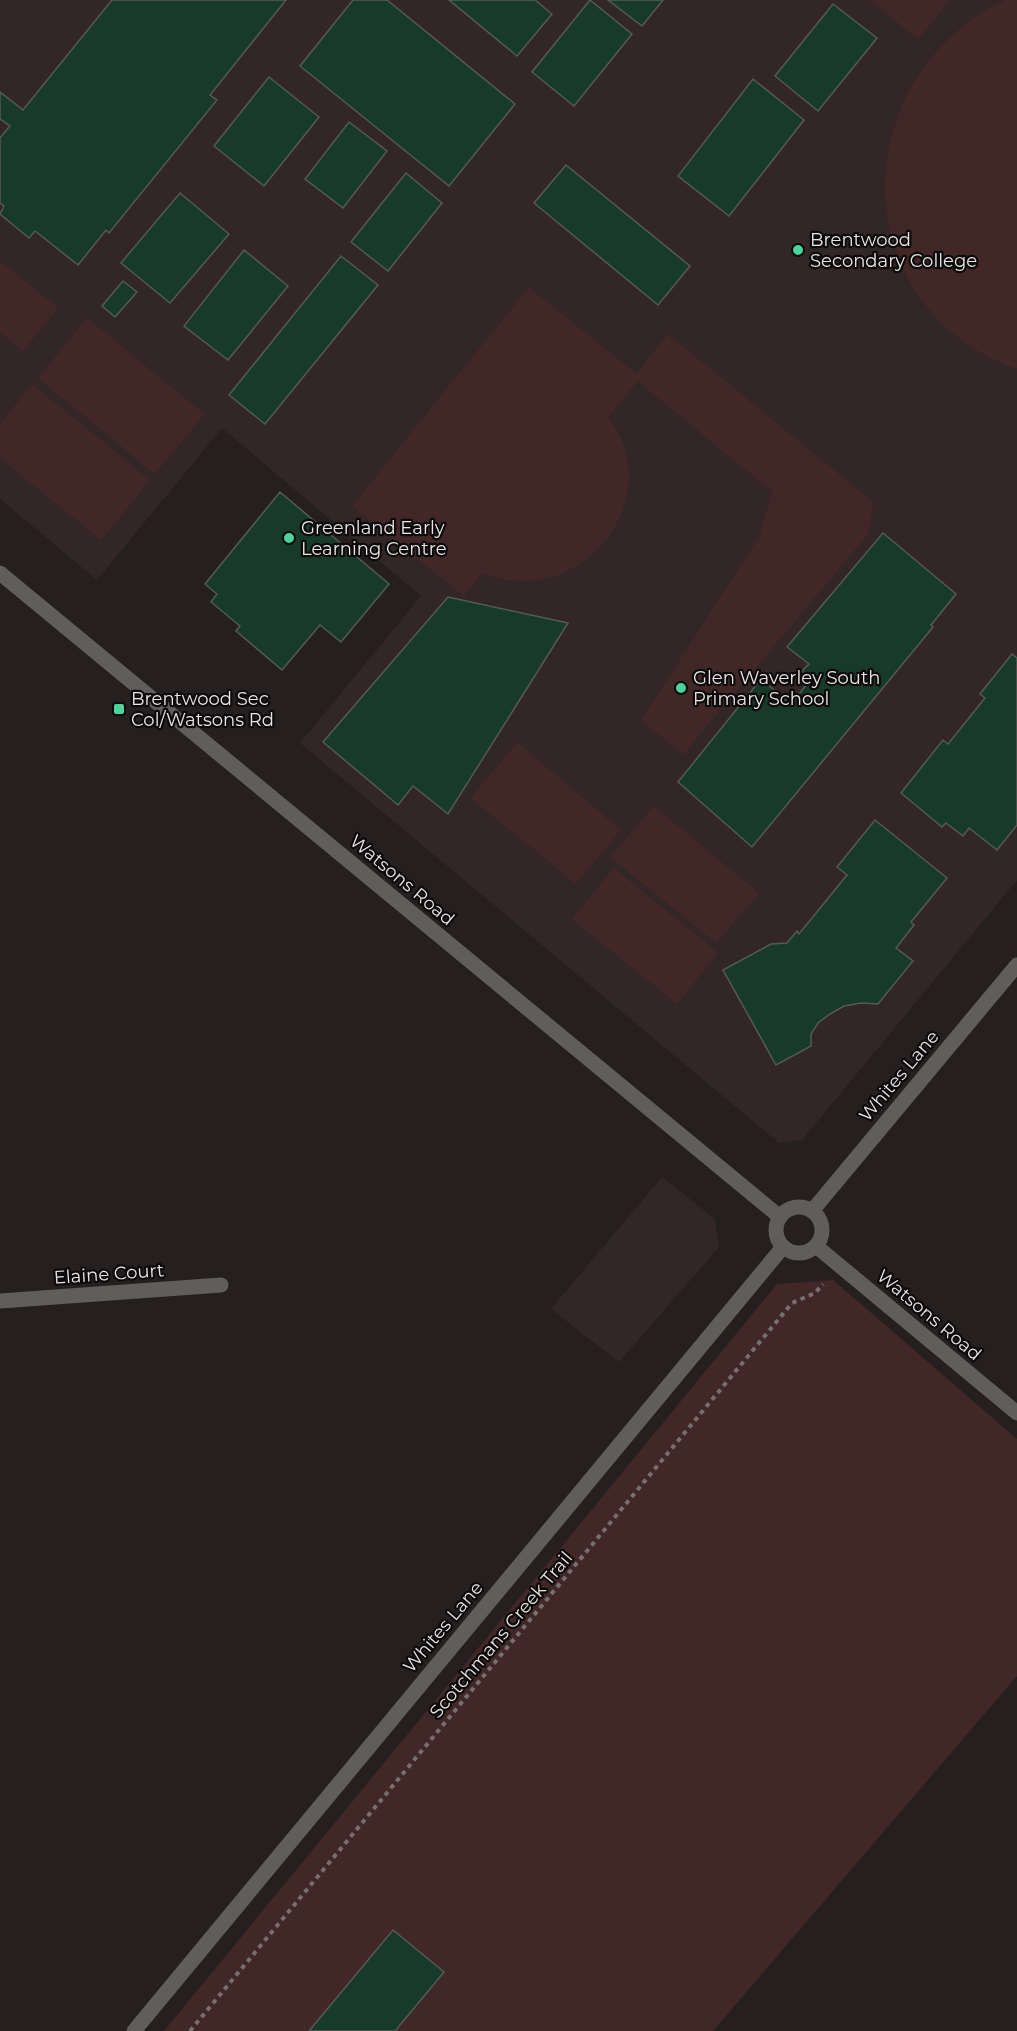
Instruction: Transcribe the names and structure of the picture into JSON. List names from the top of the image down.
{
  "streets": {
    "street": ["Watsons Road", "Whites Lane", "Elaine Court"],
    "path": ["Scotchmans Creek Trail"]
  },
  "crossings": [
    ["Watsons Road", "Whites Lane"],
    ["Watsons Road", "Scotchmans Creek Trail"]
  ],
  "places": {
    "other": ["Brentwood Secondary College", "Greenland Early Learning Centre", "Glen Waverley South Primary School"],
    "transit": ["Brentwood Sec Col/Watsons Rd"]
  }
}
